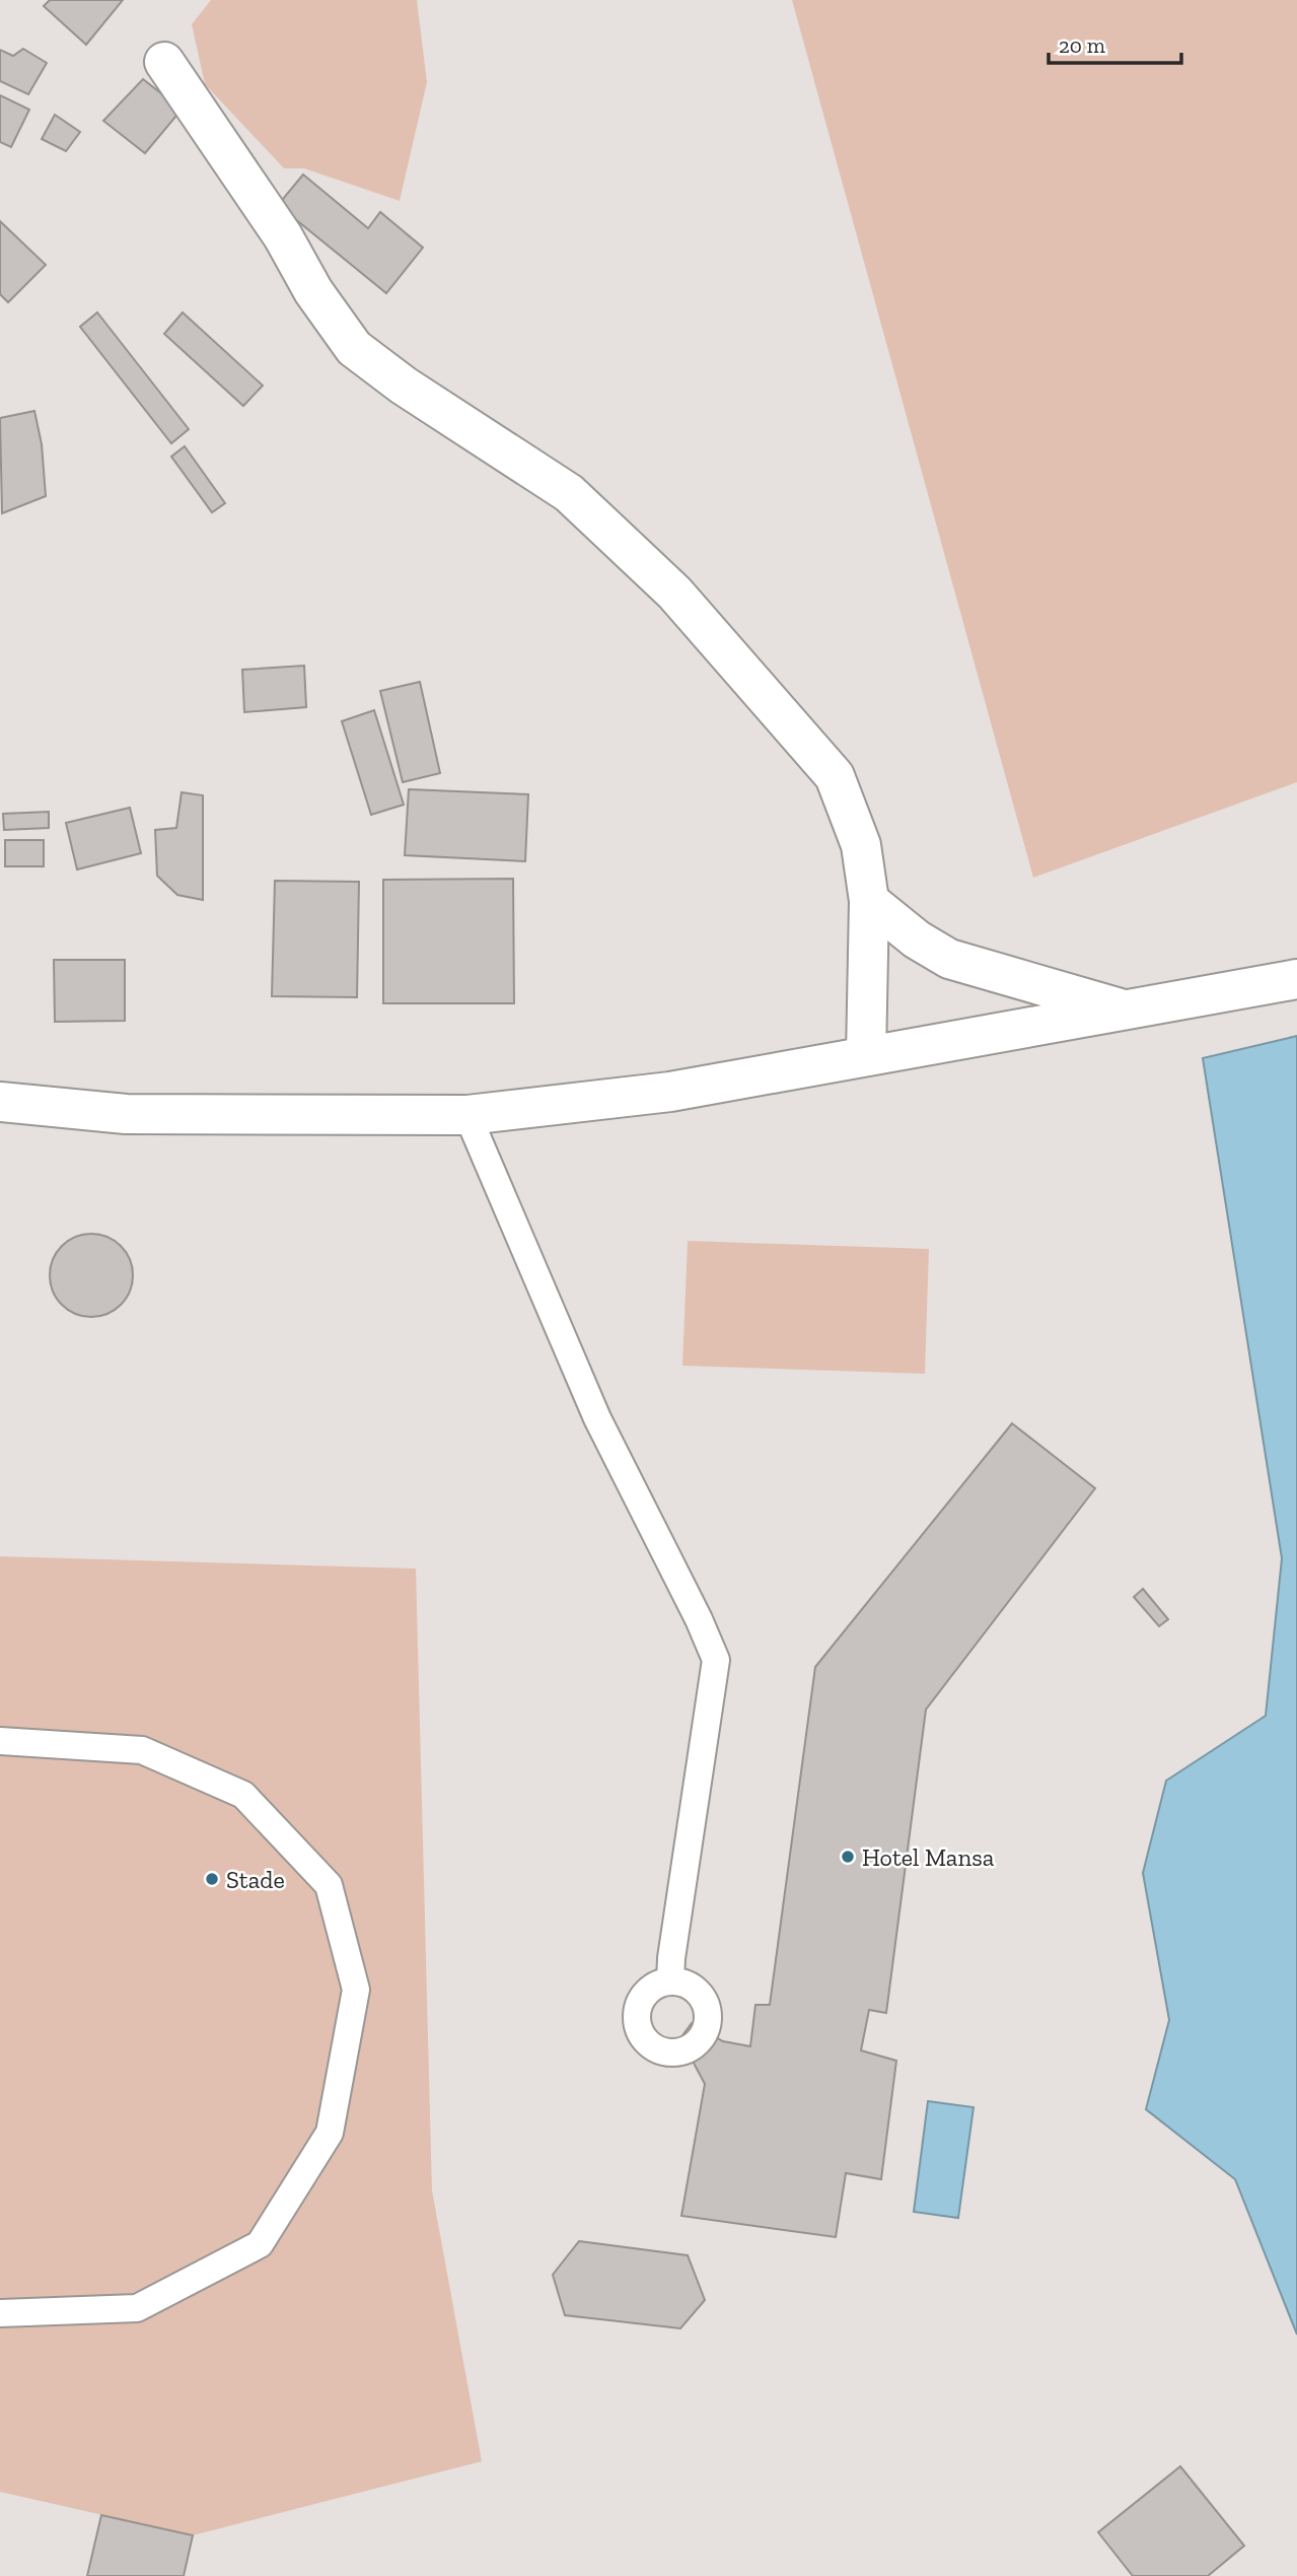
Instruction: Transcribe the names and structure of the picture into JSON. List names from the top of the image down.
{
  "places": ["Hotel Mansa", "Stade"],
  "scale_bar": "20 m"
}
